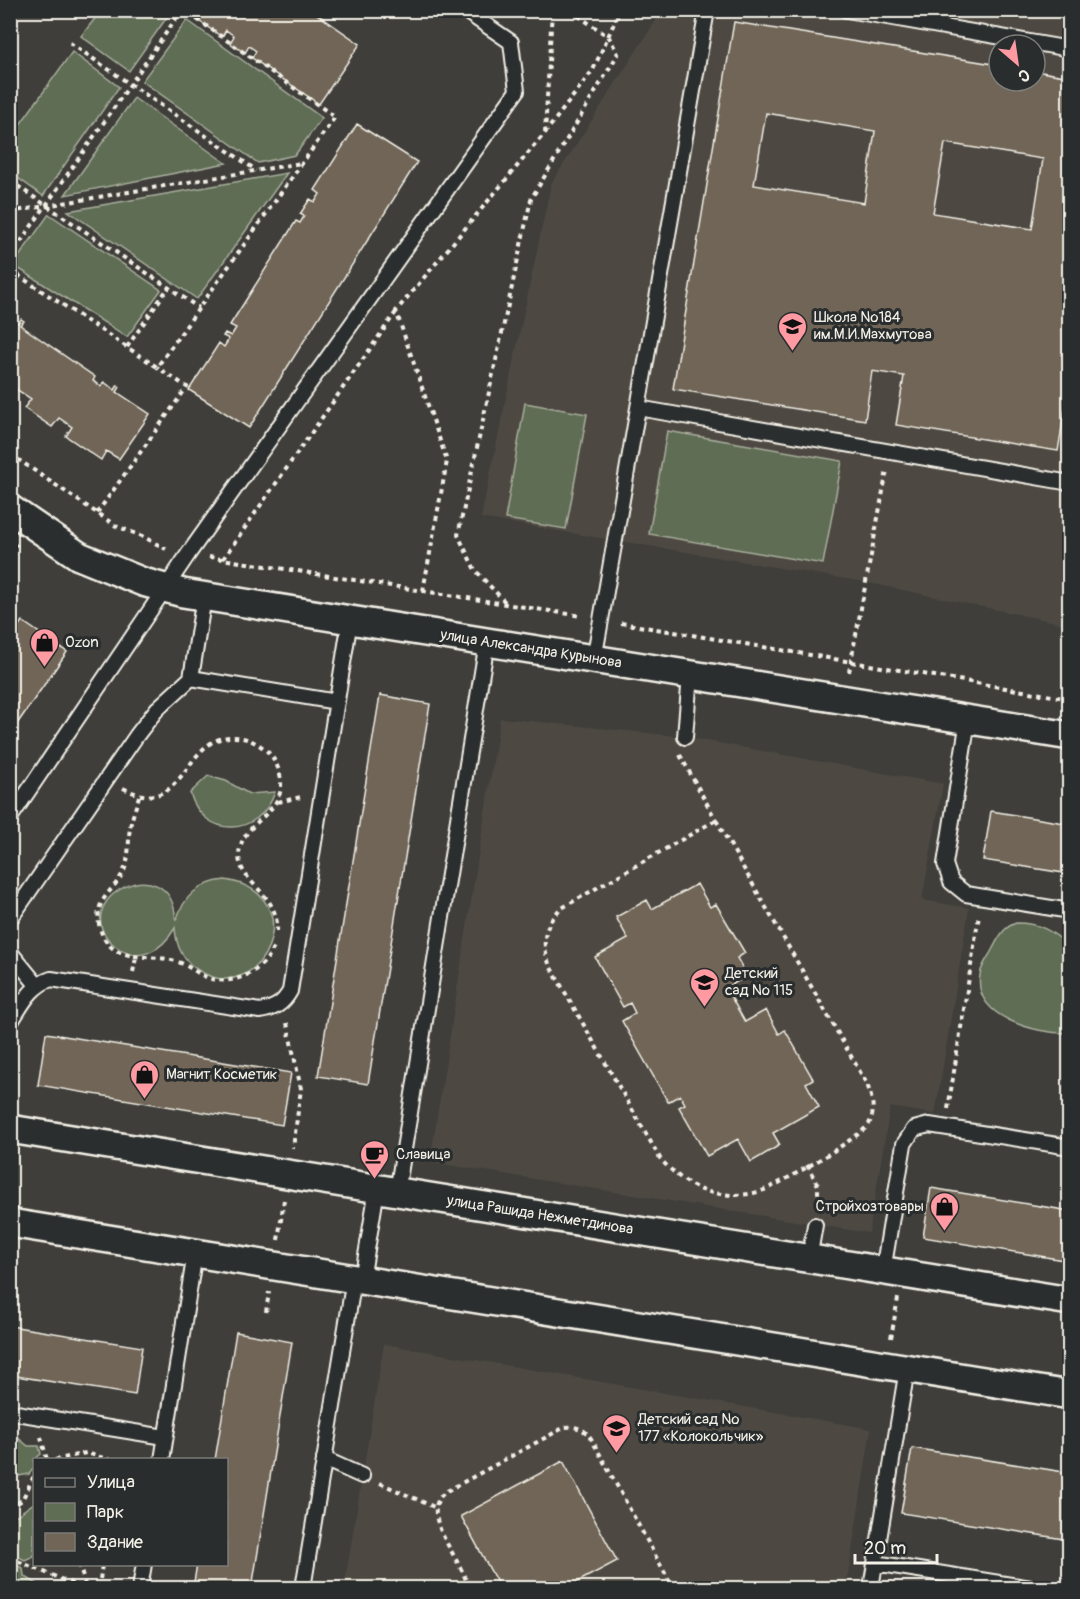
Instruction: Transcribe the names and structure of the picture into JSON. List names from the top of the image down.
{
  "streets": {
    "street": ["улица Александра Курынова", "улица Рашида Нежметдинова"]
  },
  "places": {
    "school or university": ["Школа №184 им.М.И.Махмутова", "Детский сад № 115", "Детский сад № 177 «Колокольчик»"],
    "shop": ["Ozon", "Магнит Косметик", "Стройхозтовары"],
    "cafe": ["Славица"]
  },
  "legend": ["Улица", "Парк", "Здание"],
  "scale_bar": "20 m",
  "north": "bottom right"
}
